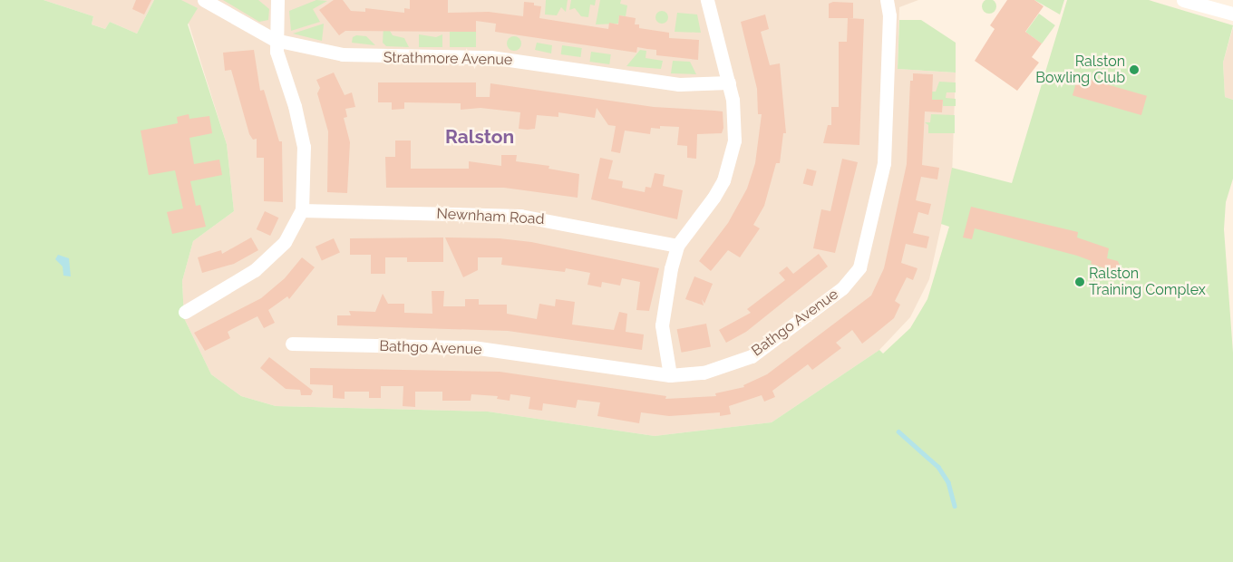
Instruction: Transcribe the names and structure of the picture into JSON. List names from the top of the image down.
{
  "streets": {
    "street": ["Strathmore Avenue", "Newnham Road", "Bathgo Avenue"]
  },
  "districts": ["Ralston"],
  "places": ["Ralston Bowling Club", "Ralston Training Complex"]
}
